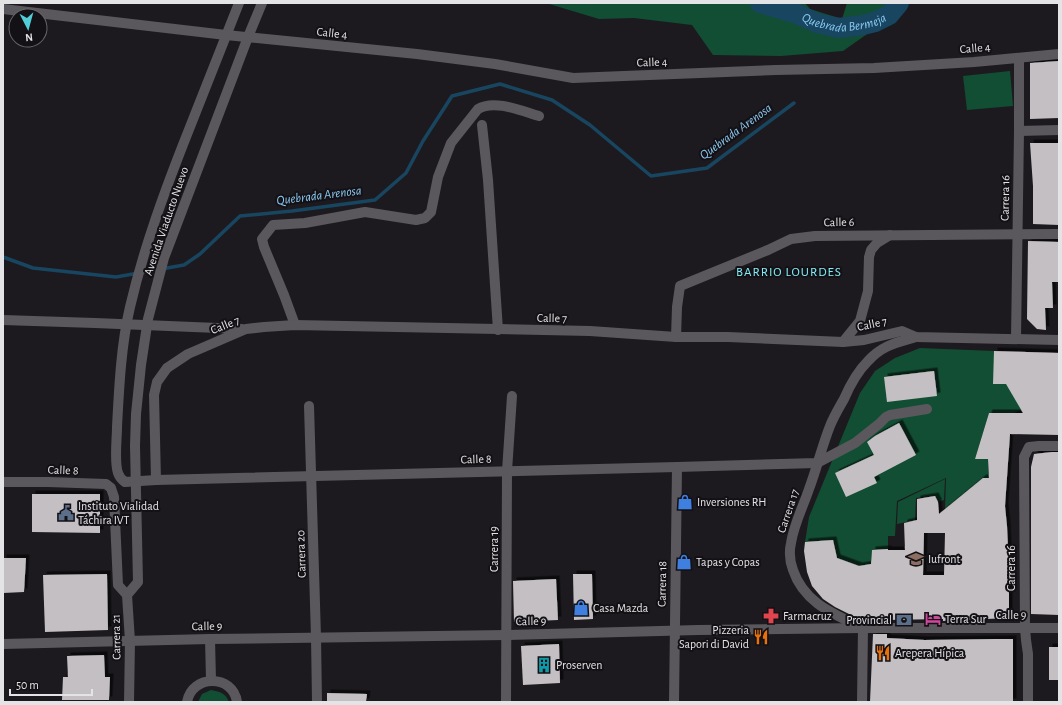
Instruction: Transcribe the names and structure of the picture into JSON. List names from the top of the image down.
{
  "streets": {
    "street": [
      "Calle 4",
      "Carrera 16",
      "Avenida Viaducto Nuevo",
      "Calle 6",
      "Calle 7",
      "Calle 8",
      "Carrera 17",
      "Carrera 19",
      "Carrera 20",
      "Carrera 18",
      "Calle 9",
      "Carrera 21"
    ]
  },
  "crossings": [
    ["Calle 4", "Carrera 16"],
    ["Calle 4", "Avenida Viaducto Nuevo"],
    ["Carrera 16", "Calle 6"],
    ["Carrera 16", "Calle 7"],
    ["Carrera 16", "Calle 9"],
    ["Avenida Viaducto Nuevo", "Calle 8"],
    ["Calle 6", "Calle 7"],
    ["Calle 7", "Calle 8"],
    ["Calle 7", "Carrera 17"],
    ["Calle 8", "Carrera 17"],
    ["Calle 8", "Carrera 19"],
    ["Calle 8", "Carrera 20"],
    ["Calle 8", "Carrera 18"],
    ["Calle 8", "Carrera 21"],
    ["Carrera 17", "Calle 9"],
    ["Carrera 19", "Calle 9"],
    ["Carrera 20", "Calle 9"],
    ["Carrera 18", "Calle 9"],
    ["Calle 9", "Carrera 21"]
  ],
  "districts": ["BARRIO LOURDES"],
  "water": ["Quebrada Bermeja", "Quebrada Arenosa"],
  "places": {
    "shop": ["Inversiones RH", "Tapas y Copas", "Casa Mazda"],
    "public building": ["Instituto Vialidad Táchira IVT"],
    "school or university": ["Iufront"],
    "pharmacy": ["Farmacruz"],
    "hotel": ["Terra Sur"],
    "bank": ["Provincial"],
    "restaurant": ["Pizzeria Sapori di David", "Arepera Hípica"],
    "building": ["Proserven"]
  },
  "scale_bar": "50 m",
  "north": "bottom"
}
